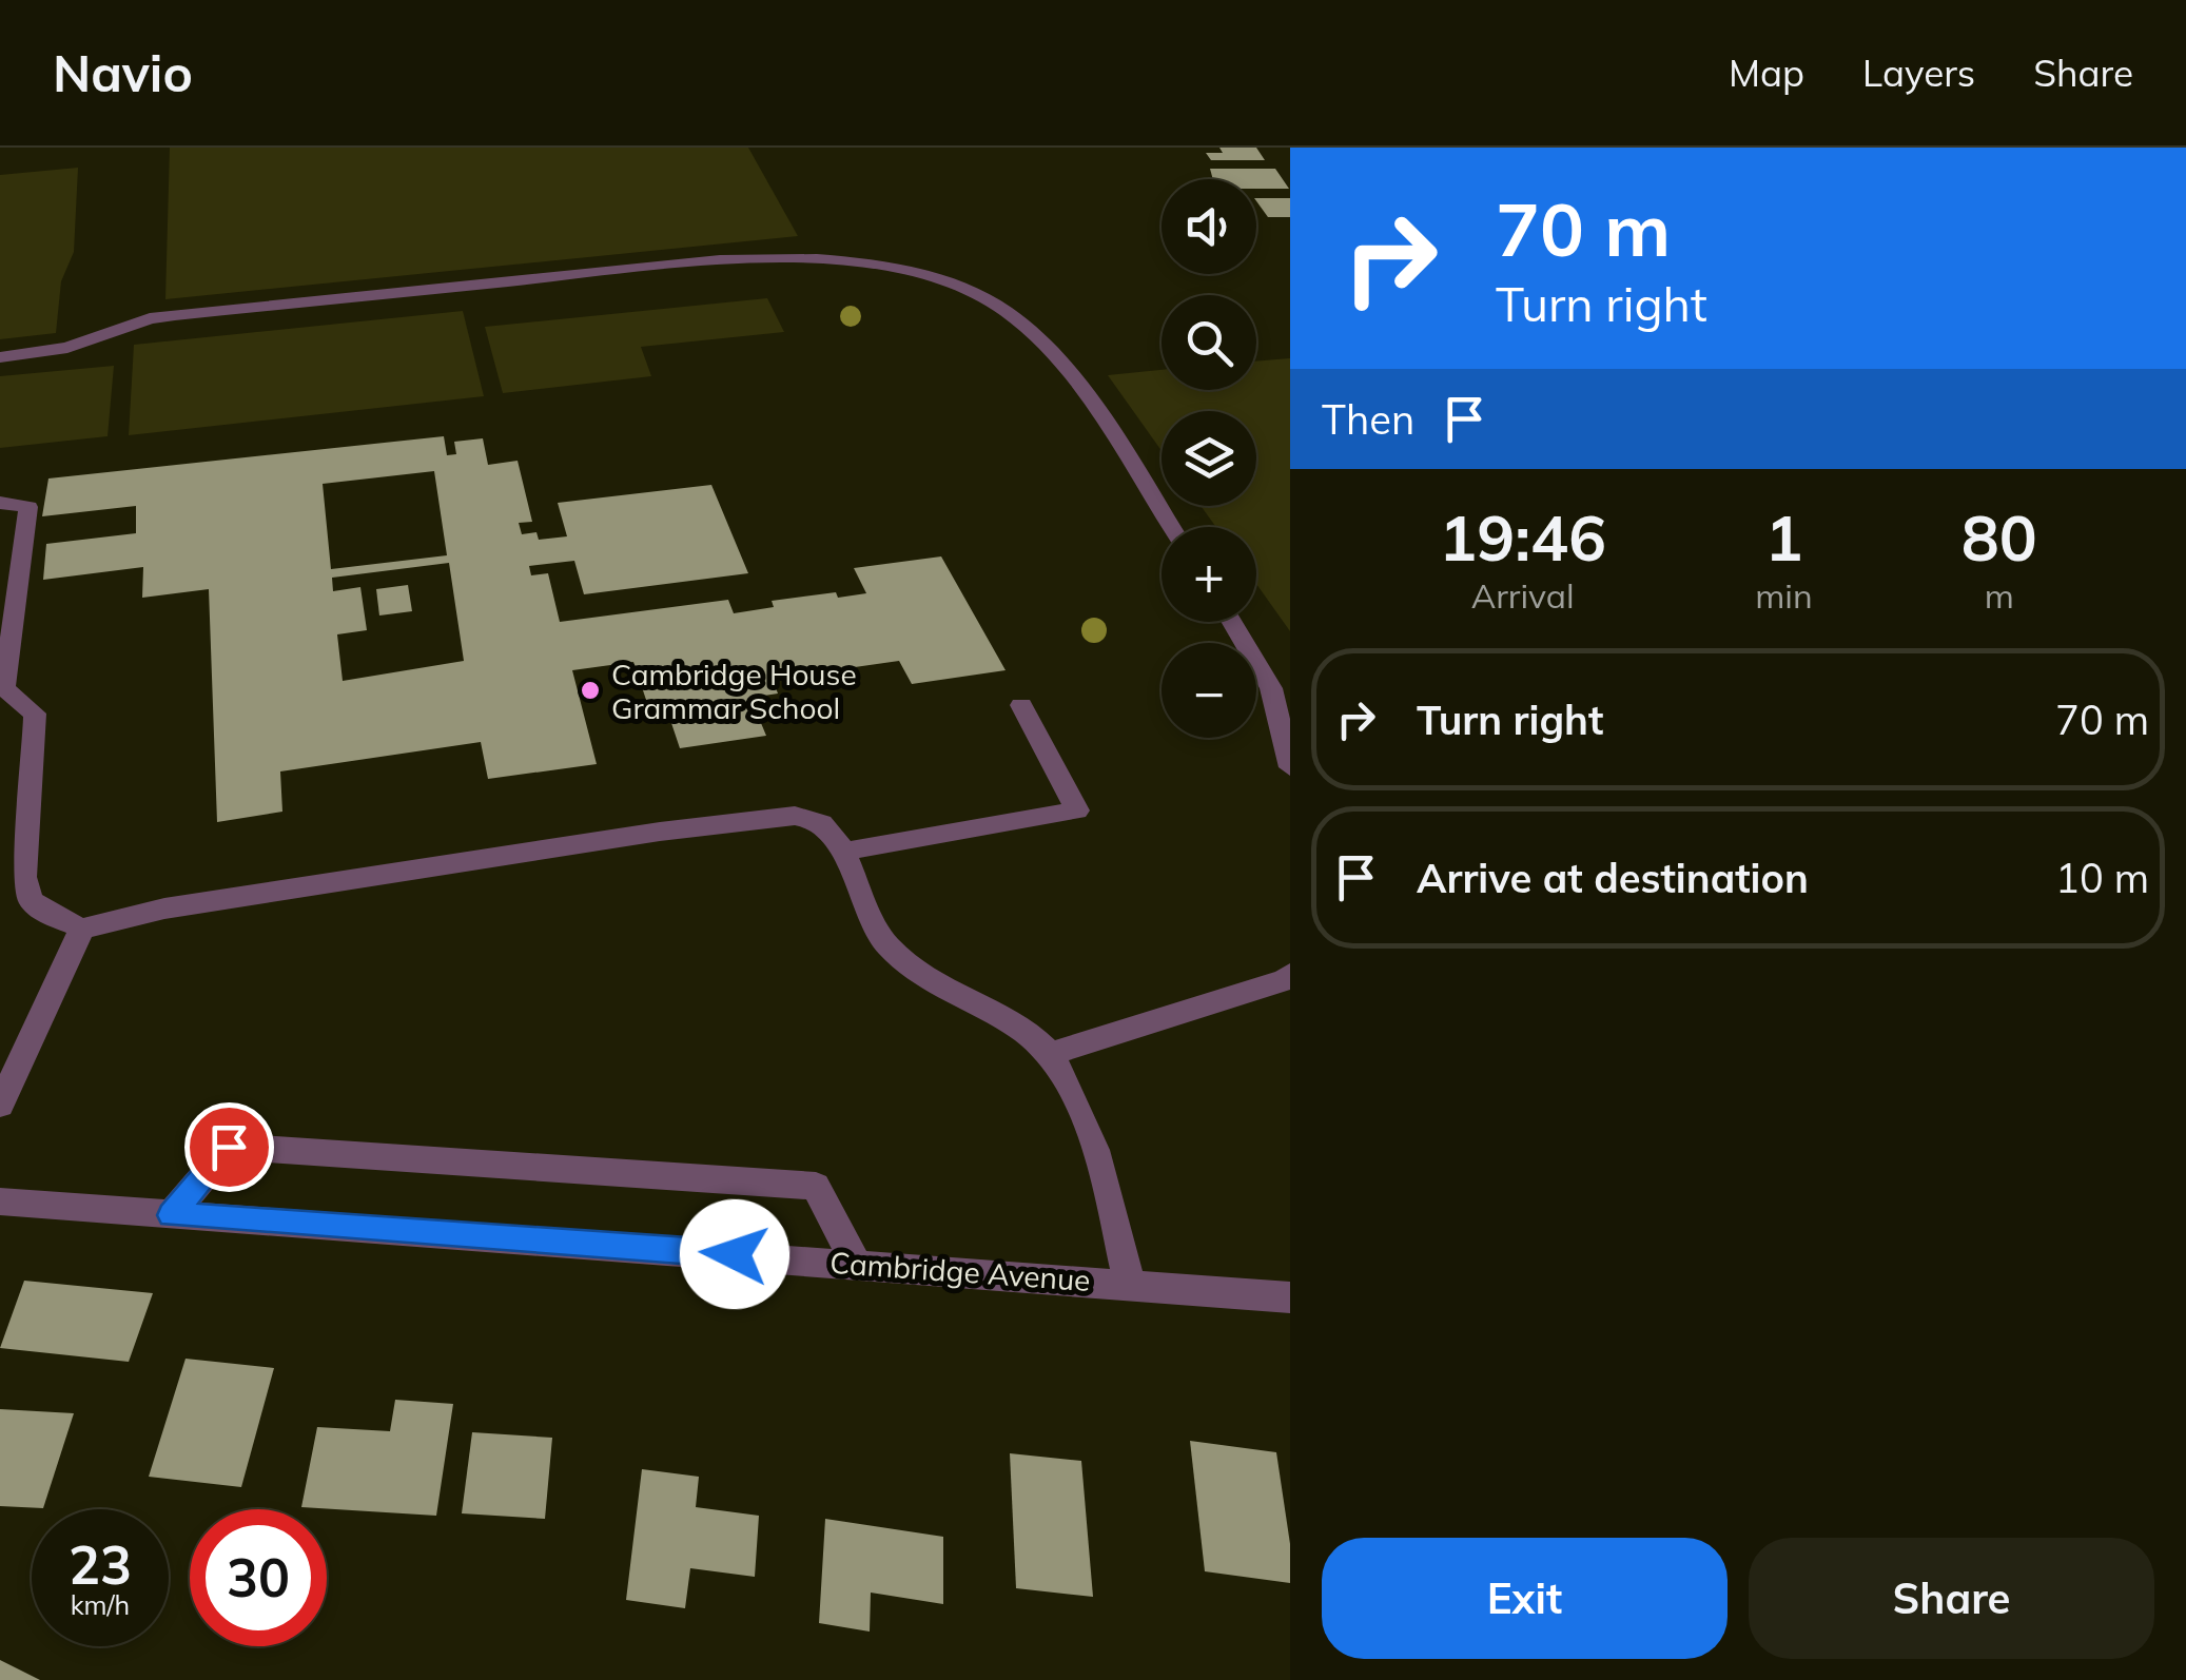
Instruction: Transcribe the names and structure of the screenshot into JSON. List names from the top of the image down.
{
  "streets": {
    "street": ["Cambridge Avenue"]
  },
  "places": ["Cambridge House Grammar School"],
  "page": {
    "header": "Navio",
    "nav": ["Map", "Layers", "Share"],
    "turn": ["70 m", "Turn right"],
    "map_buttons": ["+", "−"],
    "then": "Then",
    "eta": [
      "19:46",
      "Arrival",
      "1",
      "min",
      "80",
      "m"
    ],
    "list": [
      {
        "name": "Turn right",
        "value": "70 m"
      },
      {
        "name": "Arrive at destination",
        "value": "10 m"
      }
    ],
    "speed": "23 km/h",
    "limit": "30",
    "buttons": ["Exit", "Share"]
  }
}
